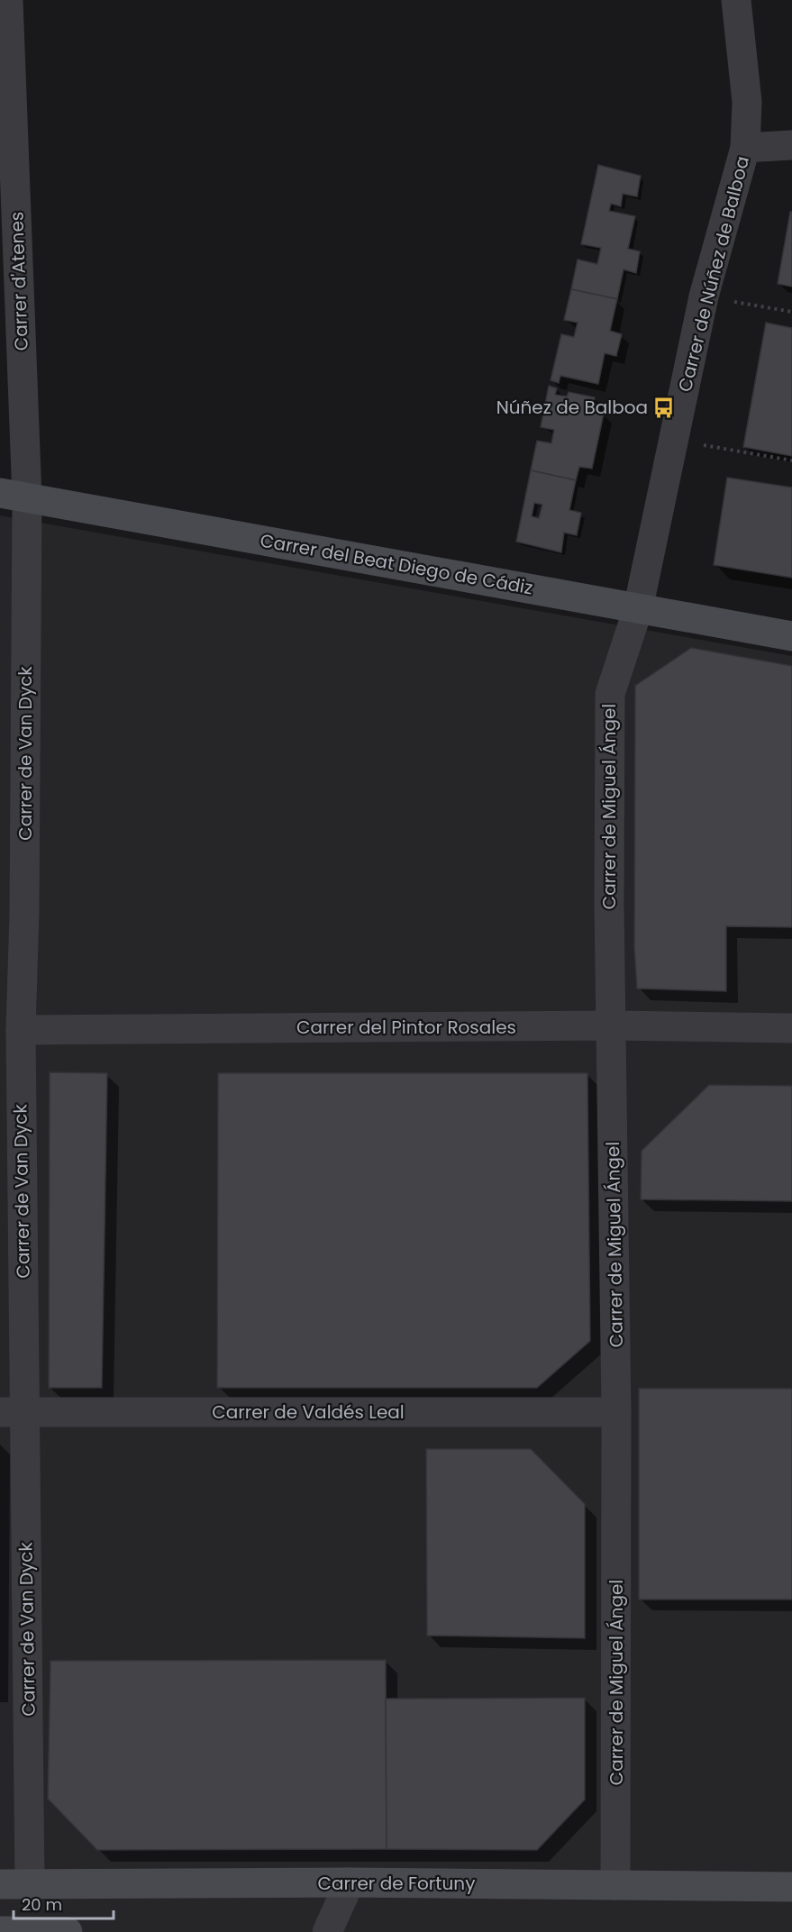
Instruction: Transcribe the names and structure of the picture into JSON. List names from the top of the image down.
{
  "streets": {
    "street": [
      "Carrer de Núñez de Balboa",
      "Carrer d'Atenes",
      "Carrer del Beat Diego de Cádiz",
      "Carrer de Van Dyck",
      "Carrer de Miguel Ángel",
      "Carrer del Pintor Rosales",
      "Carrer de Valdés Leal",
      "Carrer de Fortuny"
    ]
  },
  "crossings": [
    ["Carrer de Núñez de Balboa", "Carrer del Beat Diego de Cádiz"],
    ["Carrer de Núñez de Balboa", "Carrer de Miguel Ángel"],
    ["Carrer d'Atenes", "Carrer del Beat Diego de Cádiz"],
    ["Carrer d'Atenes", "Carrer de Van Dyck"],
    ["Carrer del Beat Diego de Cádiz", "Carrer de Van Dyck"],
    ["Carrer del Beat Diego de Cádiz", "Carrer de Miguel Ángel"],
    ["Carrer de Van Dyck", "Carrer del Pintor Rosales"],
    ["Carrer de Van Dyck", "Carrer de Valdés Leal"],
    ["Carrer de Van Dyck", "Carrer de Fortuny"],
    ["Carrer de Miguel Ángel", "Carrer del Pintor Rosales"],
    ["Carrer de Miguel Ángel", "Carrer de Valdés Leal"],
    ["Carrer de Miguel Ángel", "Carrer de Fortuny"]
  ],
  "places": {
    "bus stop": ["Núñez de Balboa"]
  },
  "scale_bar": "20 m"
}
